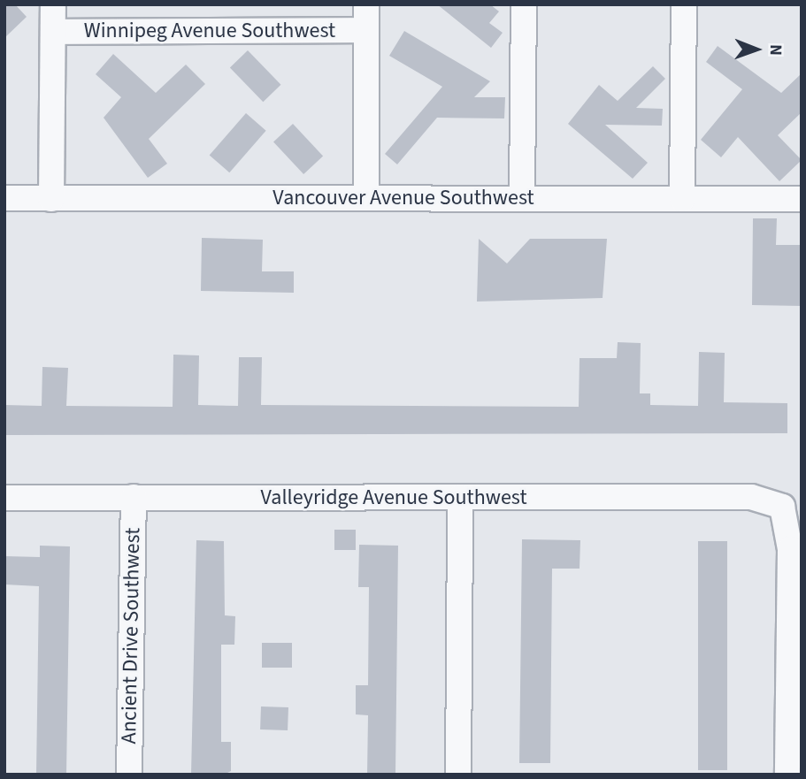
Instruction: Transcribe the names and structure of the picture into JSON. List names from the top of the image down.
{
  "streets": {
    "street": [
      "Winnipeg Avenue Southwest",
      "Vancouver Avenue Southwest",
      "Valleyridge Avenue Southwest",
      "Ancient Drive Southwest"
    ]
  },
  "crossings": [
    ["Valleyridge Avenue Southwest", "Ancient Drive Southwest"]
  ],
  "north": "right"
}
